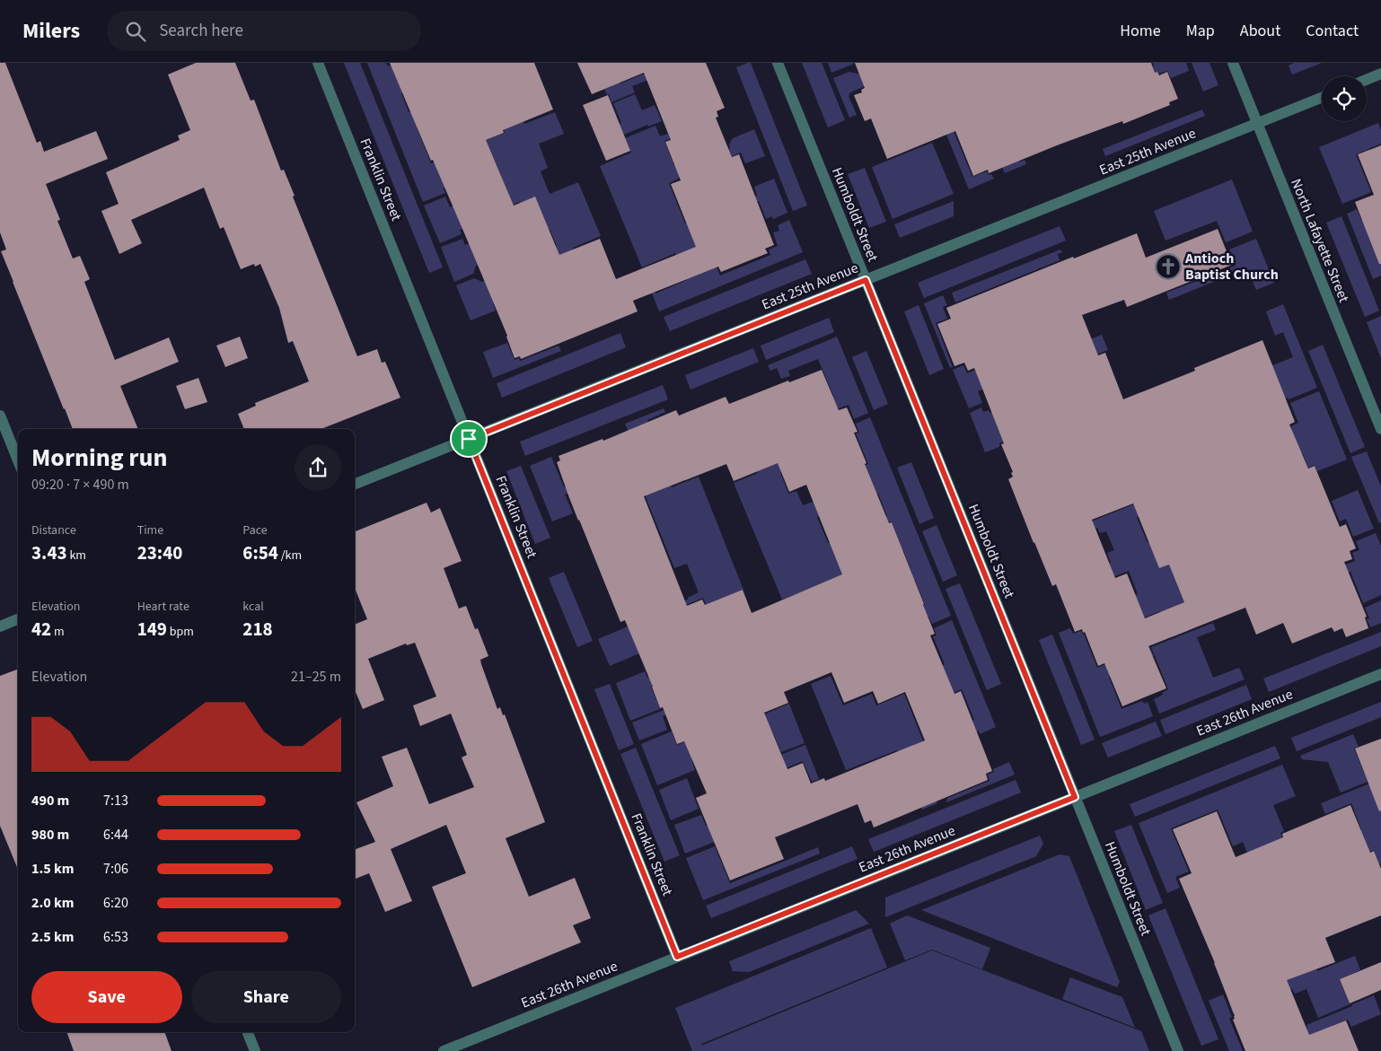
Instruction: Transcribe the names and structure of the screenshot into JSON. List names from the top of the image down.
{
  "streets": {
    "street": [
      "East 25th Avenue",
      "Franklin Street",
      "Humboldt Street",
      "North Lafayette Street",
      "East 26th Avenue"
    ]
  },
  "crossings": [
    ["East 25th Avenue", "Franklin Street"],
    ["East 25th Avenue", "Humboldt Street"],
    ["East 25th Avenue", "North Lafayette Street"],
    ["Franklin Street", "East 26th Avenue"],
    ["Humboldt Street", "East 26th Avenue"]
  ],
  "places": {
    "church": ["Antioch Baptist Church"]
  },
  "page": {
    "header": "Milers",
    "search": "Search here",
    "nav": [
      "Home",
      "Map",
      "About",
      "Contact"
    ],
    "heading": ["Morning run", "09:20 · 7 × 490 m"],
    "stats": [
      ["Distance", "3.43 km"],
      ["Time", "23:40"],
      ["Pace", "6:54 /km"],
      ["Elevation", "42 m"],
      ["Heart rate", "149 bpm"],
      ["kcal", "218"]
    ],
    "chart": ["Elevation", "21–25 m"],
    "list": [
      {
        "name": "490 m",
        "note": "7:13"
      },
      {
        "name": "980 m",
        "note": "6:44"
      },
      {
        "name": "1.5 km",
        "note": "7:06"
      },
      {
        "name": "2.0 km",
        "note": "6:20"
      },
      {
        "name": "2.5 km",
        "note": "6:53"
      }
    ],
    "buttons": ["Save", "Share"]
  }
}
